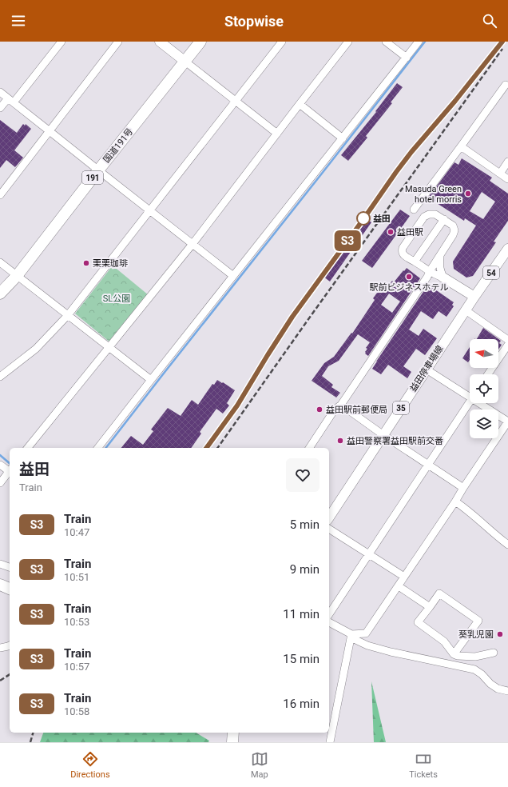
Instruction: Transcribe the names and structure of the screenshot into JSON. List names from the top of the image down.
{
  "streets": {
    "highway": ["国道191号", "191"],
    "main road": ["54", "益田停車場線", "35"]
  },
  "crossings": [
    ["54", "益田停車場線"]
  ],
  "parks": ["SL公園"],
  "places": [
    "Masuda Green hotel morris",
    "益田",
    "益田駅",
    "栗栗珈琲",
    "駅前ビジネスホテル",
    "益田駅前郵便局",
    "益田警察署益田駅前交番",
    "葵乳児園"
  ],
  "north": "left",
  "page": {
    "header": "Stopwise",
    "on_map": "S3",
    "heading": ["益田", "Train"],
    "list": [
      {
        "mark": "S3",
        "name": "Train",
        "note": "10:47",
        "value": "5 min"
      },
      {
        "mark": "S3",
        "name": "Train",
        "note": "10:51",
        "value": "9 min"
      },
      {
        "mark": "S3",
        "name": "Train",
        "note": "10:53",
        "value": "11 min"
      },
      {
        "mark": "S3",
        "name": "Train",
        "note": "10:57",
        "value": "15 min"
      },
      {
        "mark": "S3",
        "name": "Train",
        "note": "10:58",
        "value": "16 min"
      }
    ],
    "tabs": ["Directions", "Map", "Tickets"]
  }
}
